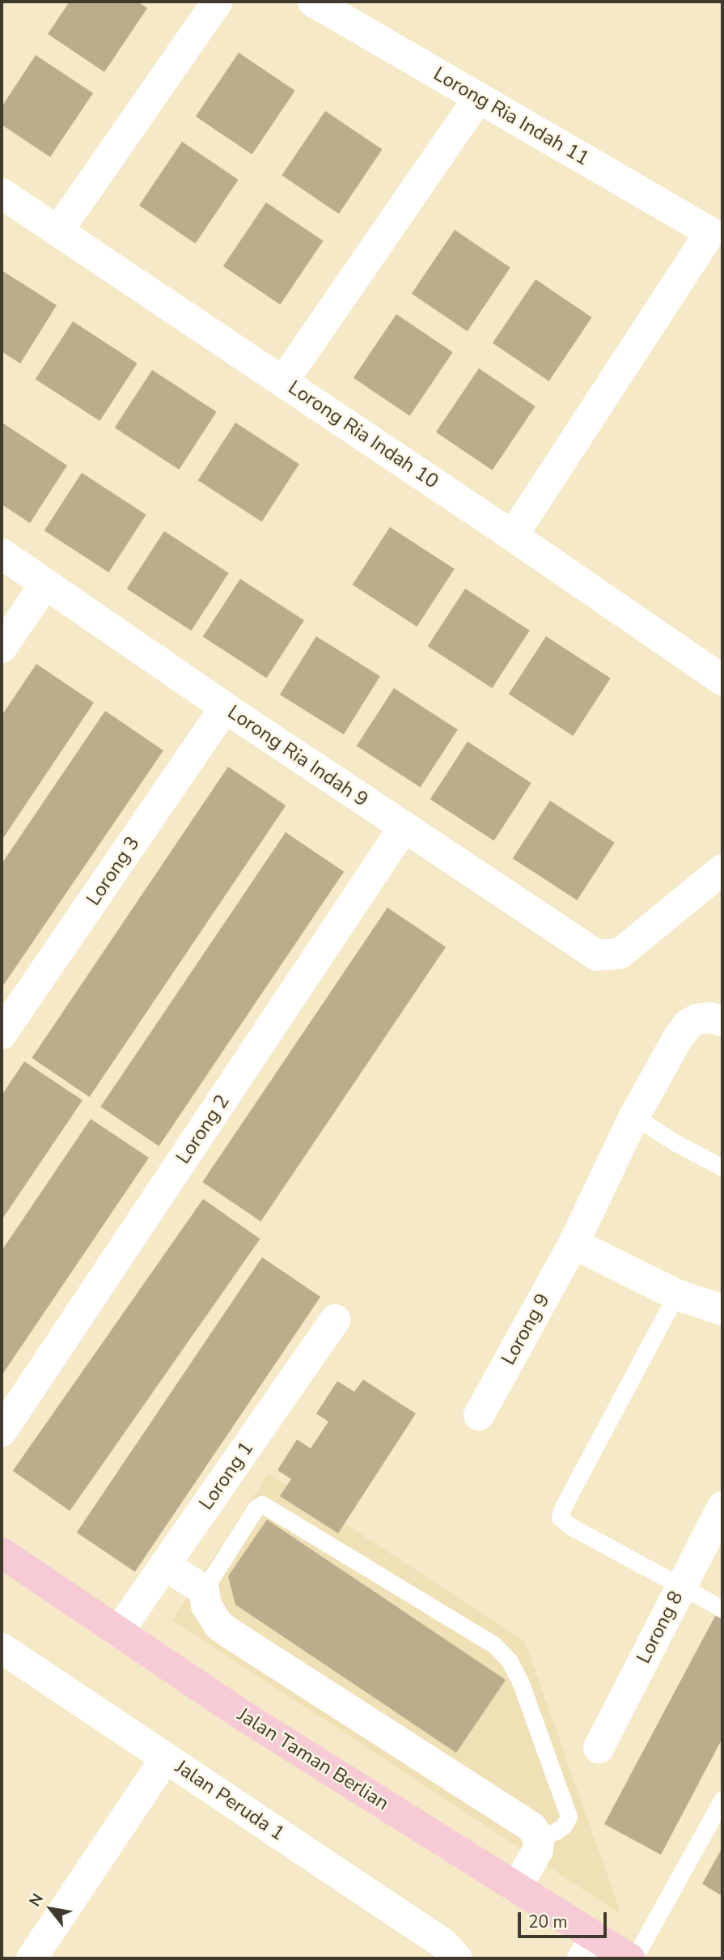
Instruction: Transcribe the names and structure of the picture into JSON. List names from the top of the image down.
{
  "streets": {
    "street": [
      "Lorong Ria Indah 11",
      "Lorong Ria Indah 10",
      "Lorong Ria Indah 9",
      "Lorong 3",
      "Lorong 2",
      "Lorong 9",
      "Lorong 1",
      "Lorong 8",
      "Jalan Taman Berlian",
      "Jalan Peruda 1"
    ]
  },
  "crossings": [
    ["Lorong Ria Indah 9", "Lorong 3"],
    ["Lorong Ria Indah 9", "Lorong 2"],
    ["Lorong 1", "Jalan Taman Berlian"]
  ],
  "scale_bar": "20 m",
  "north": "top left"
}
